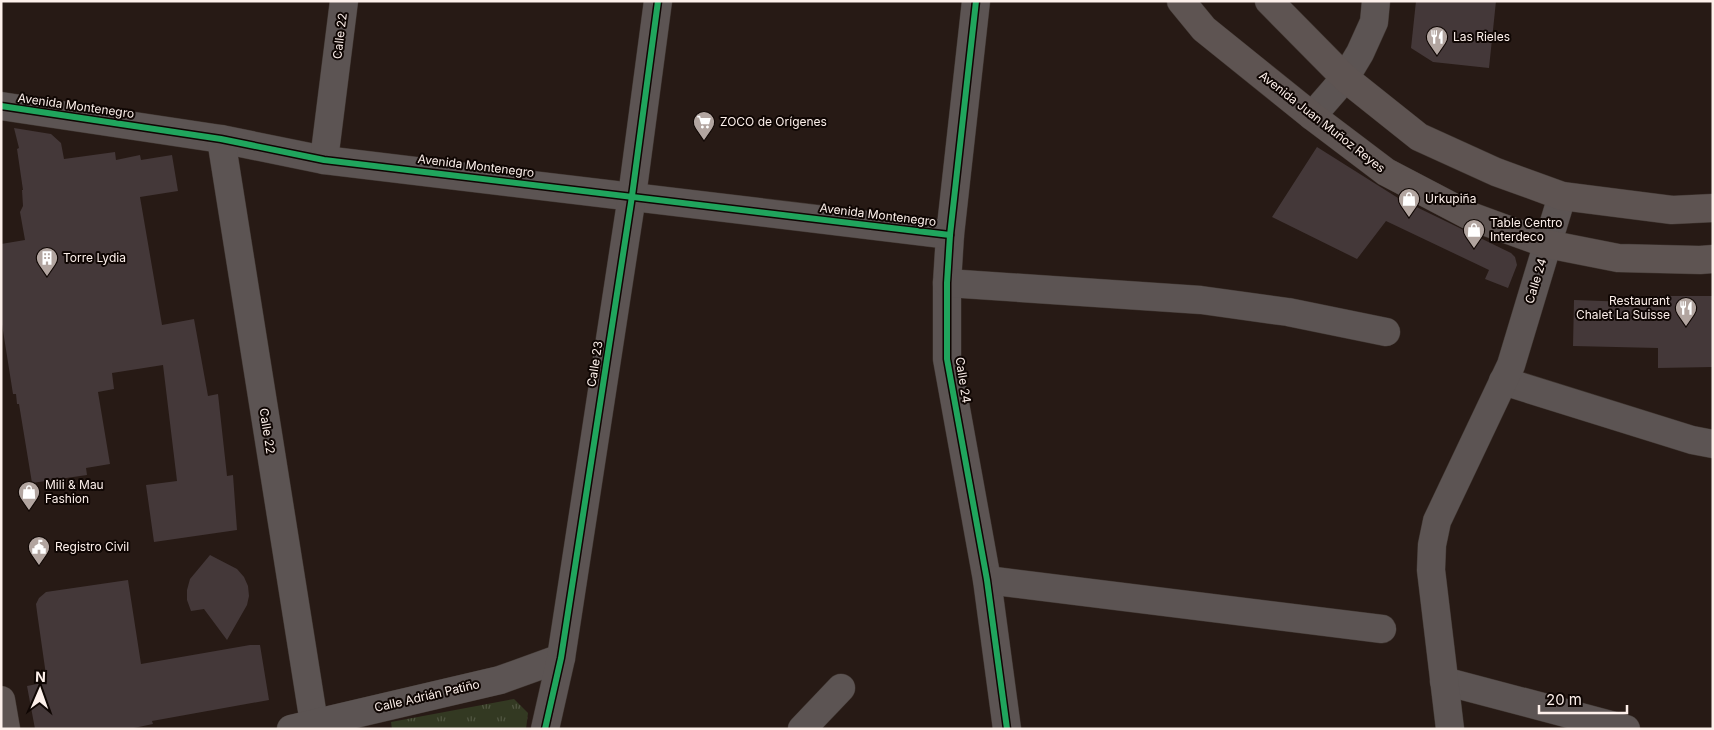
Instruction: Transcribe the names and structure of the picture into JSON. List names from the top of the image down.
{
  "streets": {
    "main road": ["Avenida Juan Muñoz Reyes"],
    "street": [
      "Calle 22",
      "Avenida Montenegro",
      "Calle 24",
      "Calle 23",
      "Calle Adrián Patiño"
    ]
  },
  "crossings": [
    ["Calle 22", "Avenida Montenegro"],
    ["Calle 22", "Calle Adrián Patiño"],
    ["Avenida Montenegro", "Calle 24"],
    ["Avenida Montenegro", "Calle 23"],
    ["Avenida Juan Muñoz Reyes", "Calle 24"],
    ["Calle 23", "Calle Adrián Patiño"]
  ],
  "places": {
    "restaurant": ["Las Rieles", "Restaurant Chalet La Suisse"],
    "supermarket": ["ZOCO de Orígenes"],
    "shop": ["Urkupiña", "Table Centro Interdeco", "Mili & Mau Fashion"],
    "building": ["Torre Lydia"],
    "public building": ["Registro Civil"]
  },
  "scale_bar": "20 m",
  "north": "top"
}
